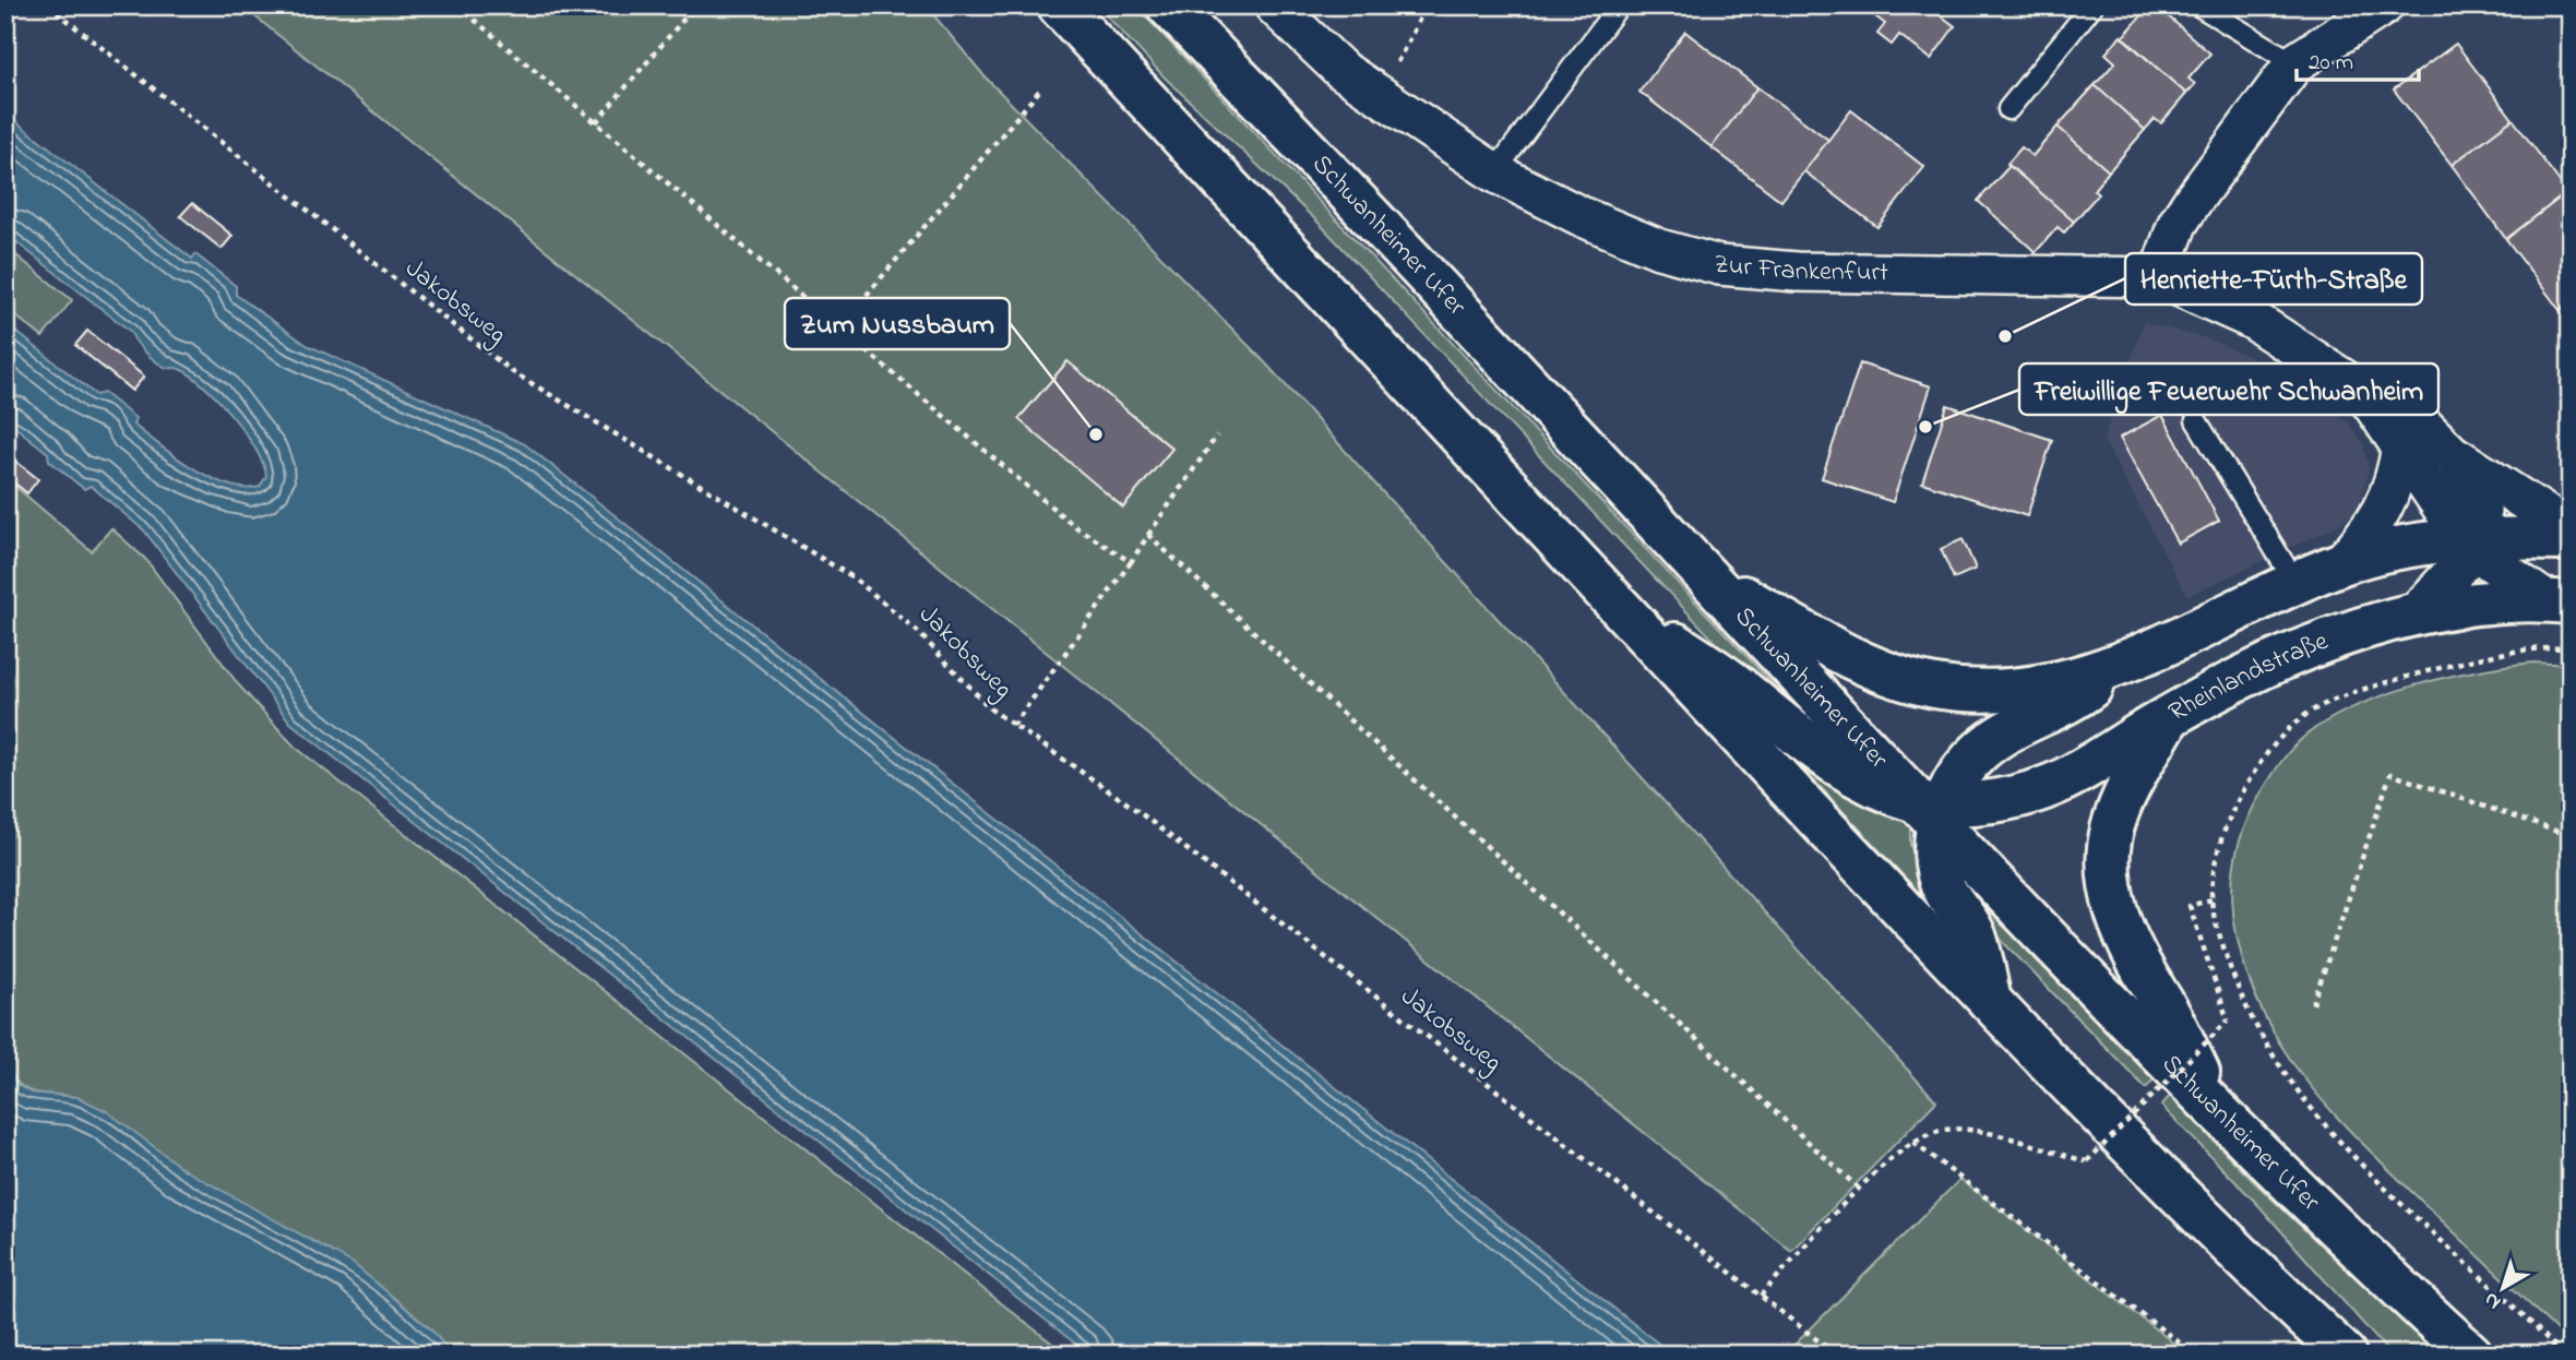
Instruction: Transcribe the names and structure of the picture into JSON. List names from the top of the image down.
{
  "streets": {
    "main road": ["Schwanheimer Ufer", "Rheinlandstraße"],
    "street": ["Zur Frankenfurt"],
    "path": ["Jakobsweg"]
  },
  "crossings": [
    ["Schwanheimer Ufer", "Rheinlandstraße"],
    ["Zur Frankenfurt", "Rheinlandstraße"]
  ],
  "places": ["Henriette-Fürth-Straße", "Freiwillige Feuerwehr Schwanheim", "Zum Nussbaum"],
  "scale_bar": "20 m",
  "north": "bottom left"
}
